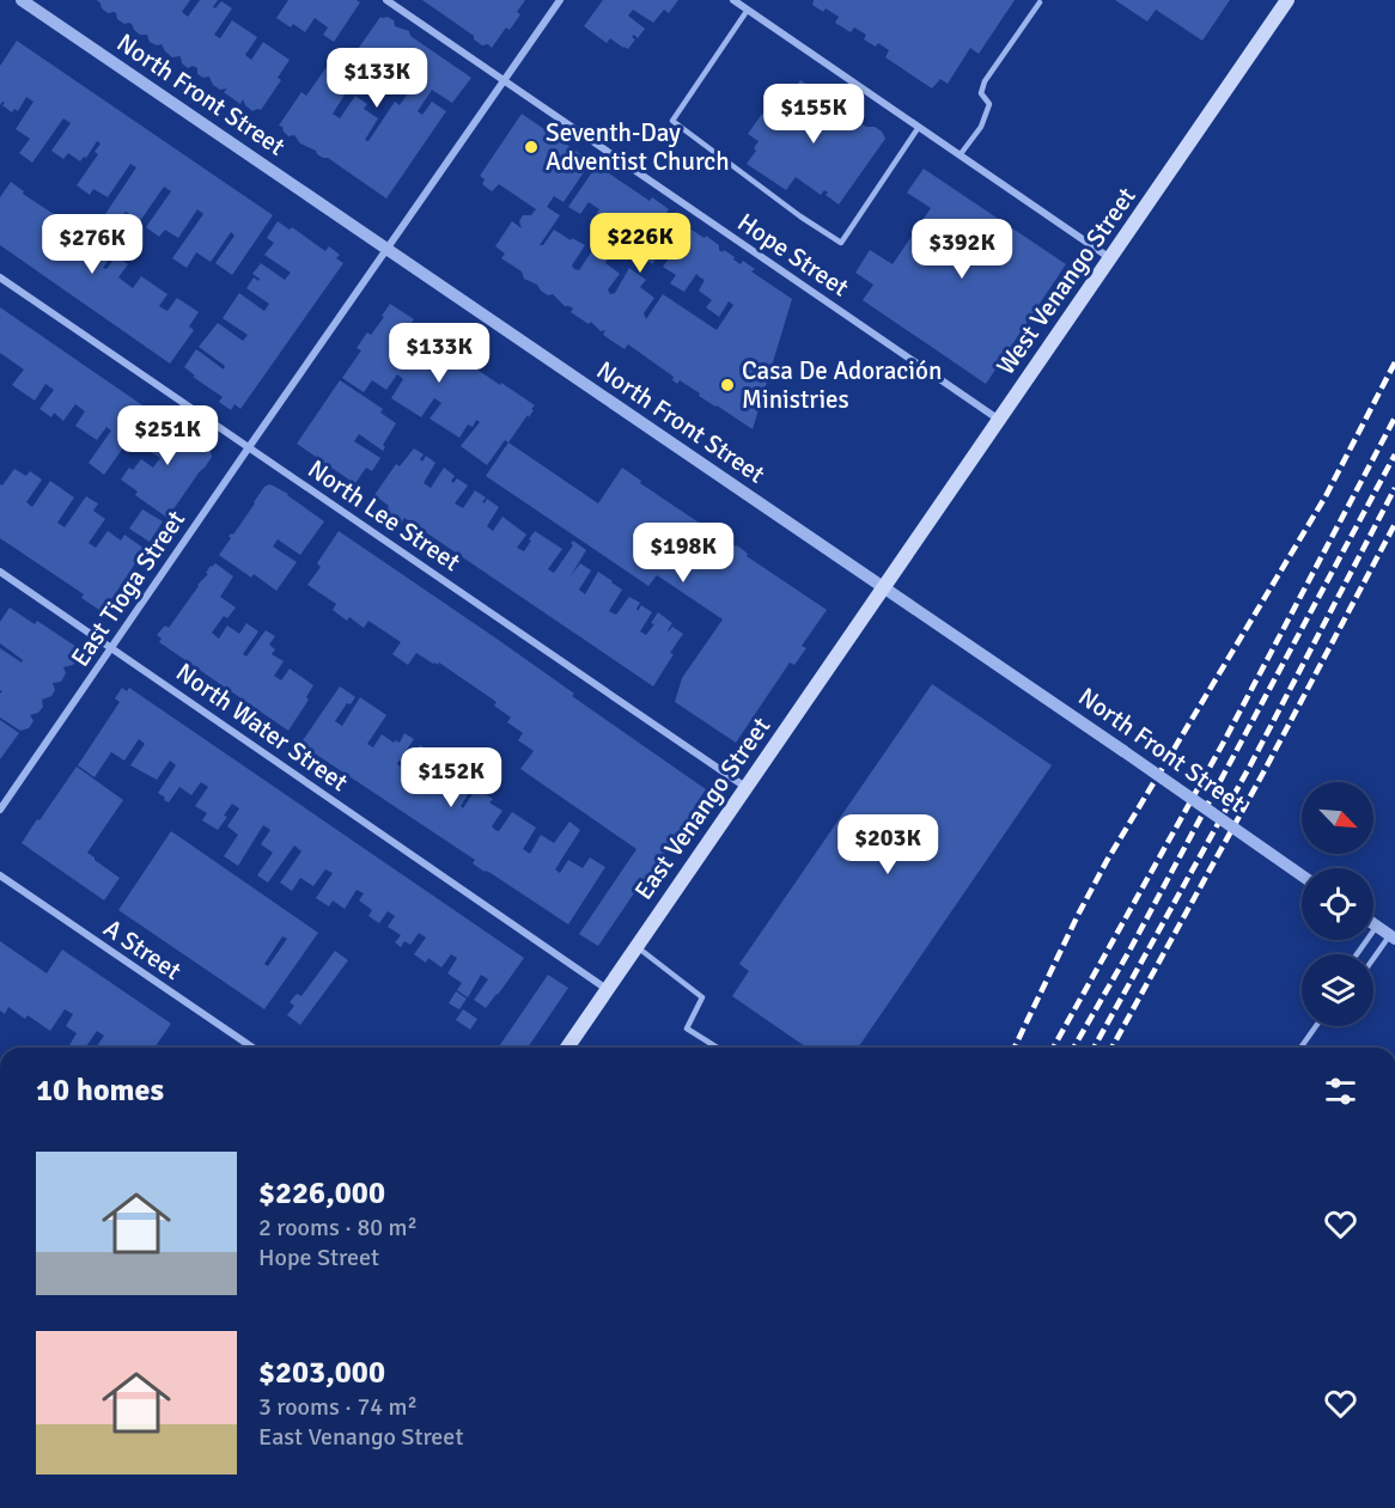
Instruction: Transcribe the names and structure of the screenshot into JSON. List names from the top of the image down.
{
  "streets": {
    "main road": ["West Venango Street", "East Venango Street"],
    "street": [
      "North Front Street",
      "Hope Street",
      "North Lee Street",
      "East Tioga Street",
      "North Water Street",
      "A Street"
    ]
  },
  "crossings": [
    ["North Front Street", "West Venango Street"],
    ["North Front Street", "East Tioga Street"],
    ["North Front Street", "East Venango Street"],
    ["Hope Street", "West Venango Street"],
    ["Hope Street", "East Tioga Street"],
    ["West Venango Street", "East Venango Street"],
    ["North Lee Street", "East Tioga Street"],
    ["North Lee Street", "East Venango Street"],
    ["East Tioga Street", "North Water Street"],
    ["North Water Street", "East Venango Street"]
  ],
  "places": ["Seventh-Day Adventist Church", "Casa De Adoración Ministries"],
  "north": "bottom right",
  "page": {
    "price": [
      "$133K",
      "$155K",
      "$226K",
      "$276K",
      "$392K",
      "$133K",
      "$251K",
      "$198K",
      "$152K",
      "$203K"
    ],
    "heading": "10 homes",
    "list": [
      {
        "name": "$226,000",
        "note": "2 rooms · 80 m² · Hope Street"
      },
      {
        "name": "$203,000",
        "note": "3 rooms · 74 m² · East Venango Street"
      }
    ]
  }
}
